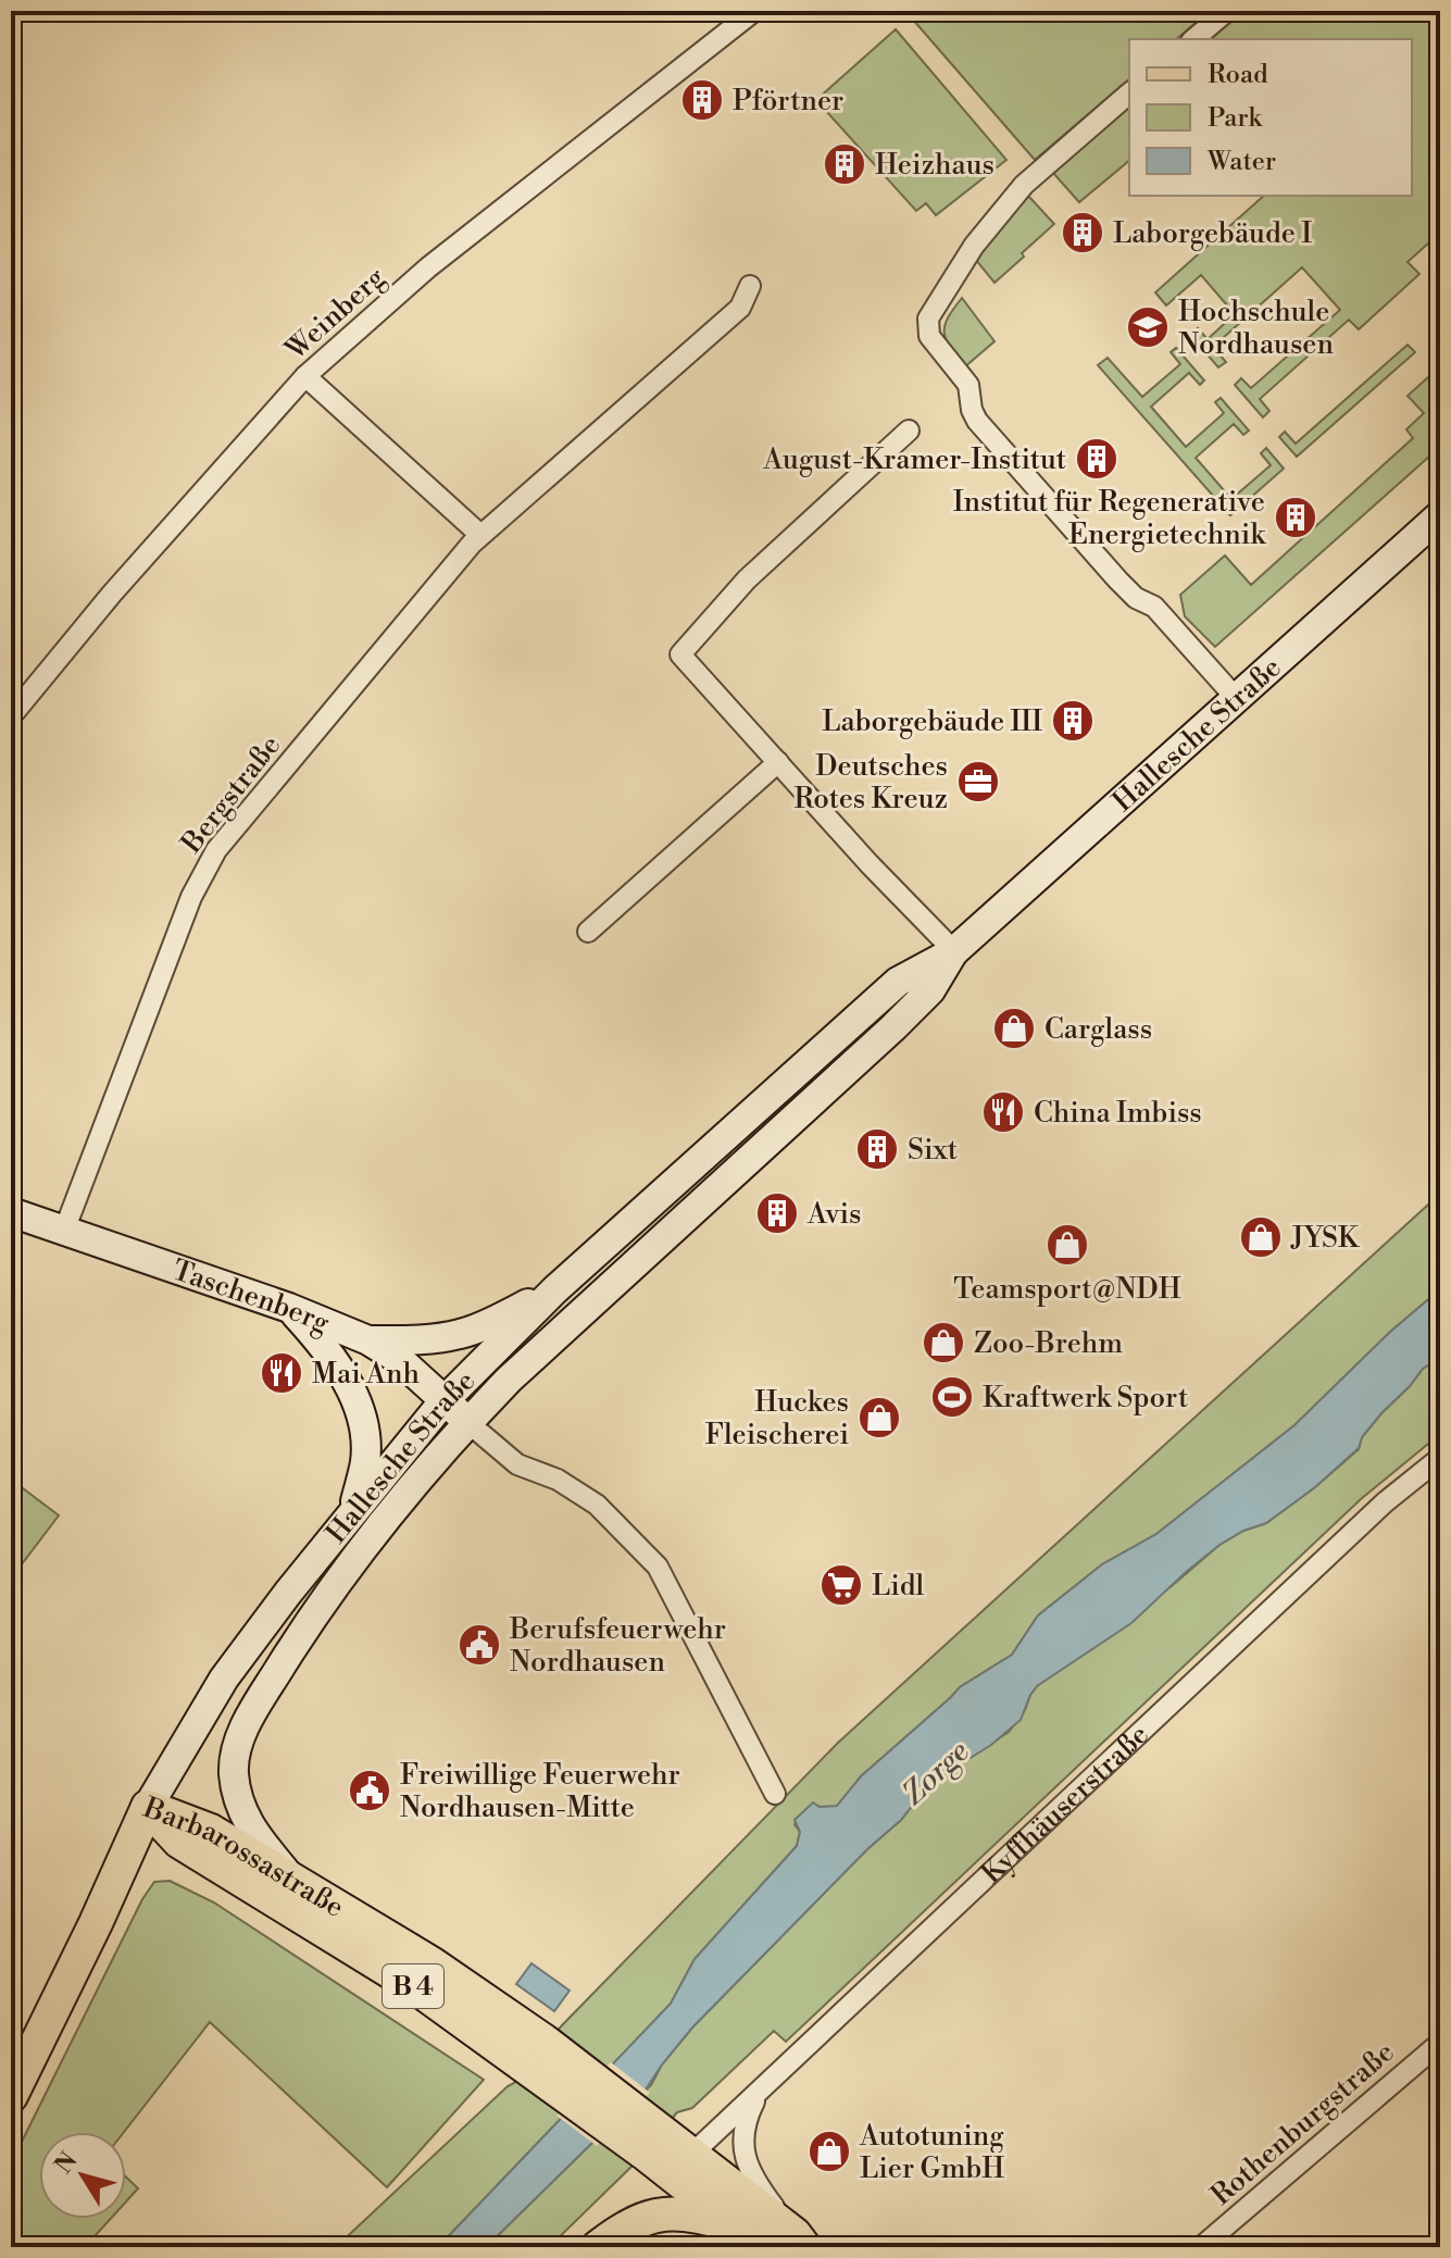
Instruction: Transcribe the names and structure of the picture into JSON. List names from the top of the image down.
{
  "streets": {
    "main road": [
      "Hallesche Straße",
      "Taschenberg",
      "Kyffhäuserstraße",
      "Barbarossastraße",
      "B 4"
    ],
    "street": ["Weinberg", "Bergstraße", "Rothenburgstraße"]
  },
  "crossings": [
    ["Hallesche Straße", "Taschenberg"],
    ["Hallesche Straße", "Barbarossastraße"],
    ["Bergstraße", "Taschenberg"],
    ["Kyffhäuserstraße", "Barbarossastraße"],
    ["Kyffhäuserstraße", "B 4"],
    ["Barbarossastraße", "B 4"]
  ],
  "water": ["Zorge"],
  "places": {
    "building": [
      "Pförtner",
      "Heizhaus",
      "Laborgebäude I",
      "August-Kramer-Institut",
      "Institut für Regenerative Energietechnik",
      "Laborgebäude III",
      "Sixt",
      "Avis"
    ],
    "school or university": ["Hochschule Nordhausen"],
    "office": ["Deutsches Rotes Kreuz"],
    "shop": [
      "Carglass",
      "JYSK",
      "Teamsport@NDH",
      "Zoo-Brehm",
      "Huckes Fleischerei",
      "Autotuning Lier GmbH"
    ],
    "restaurant": ["China Imbiss", "Mai Anh"],
    "sports": ["Kraftwerk Sport"],
    "supermarket": ["Lidl"],
    "public building": ["Berufsfeuerwehr Nordhausen", "Freiwillige Feuerwehr Nordhausen-Mitte"]
  },
  "legend": ["Road", "Park", "Water"],
  "north": "top left"
}
